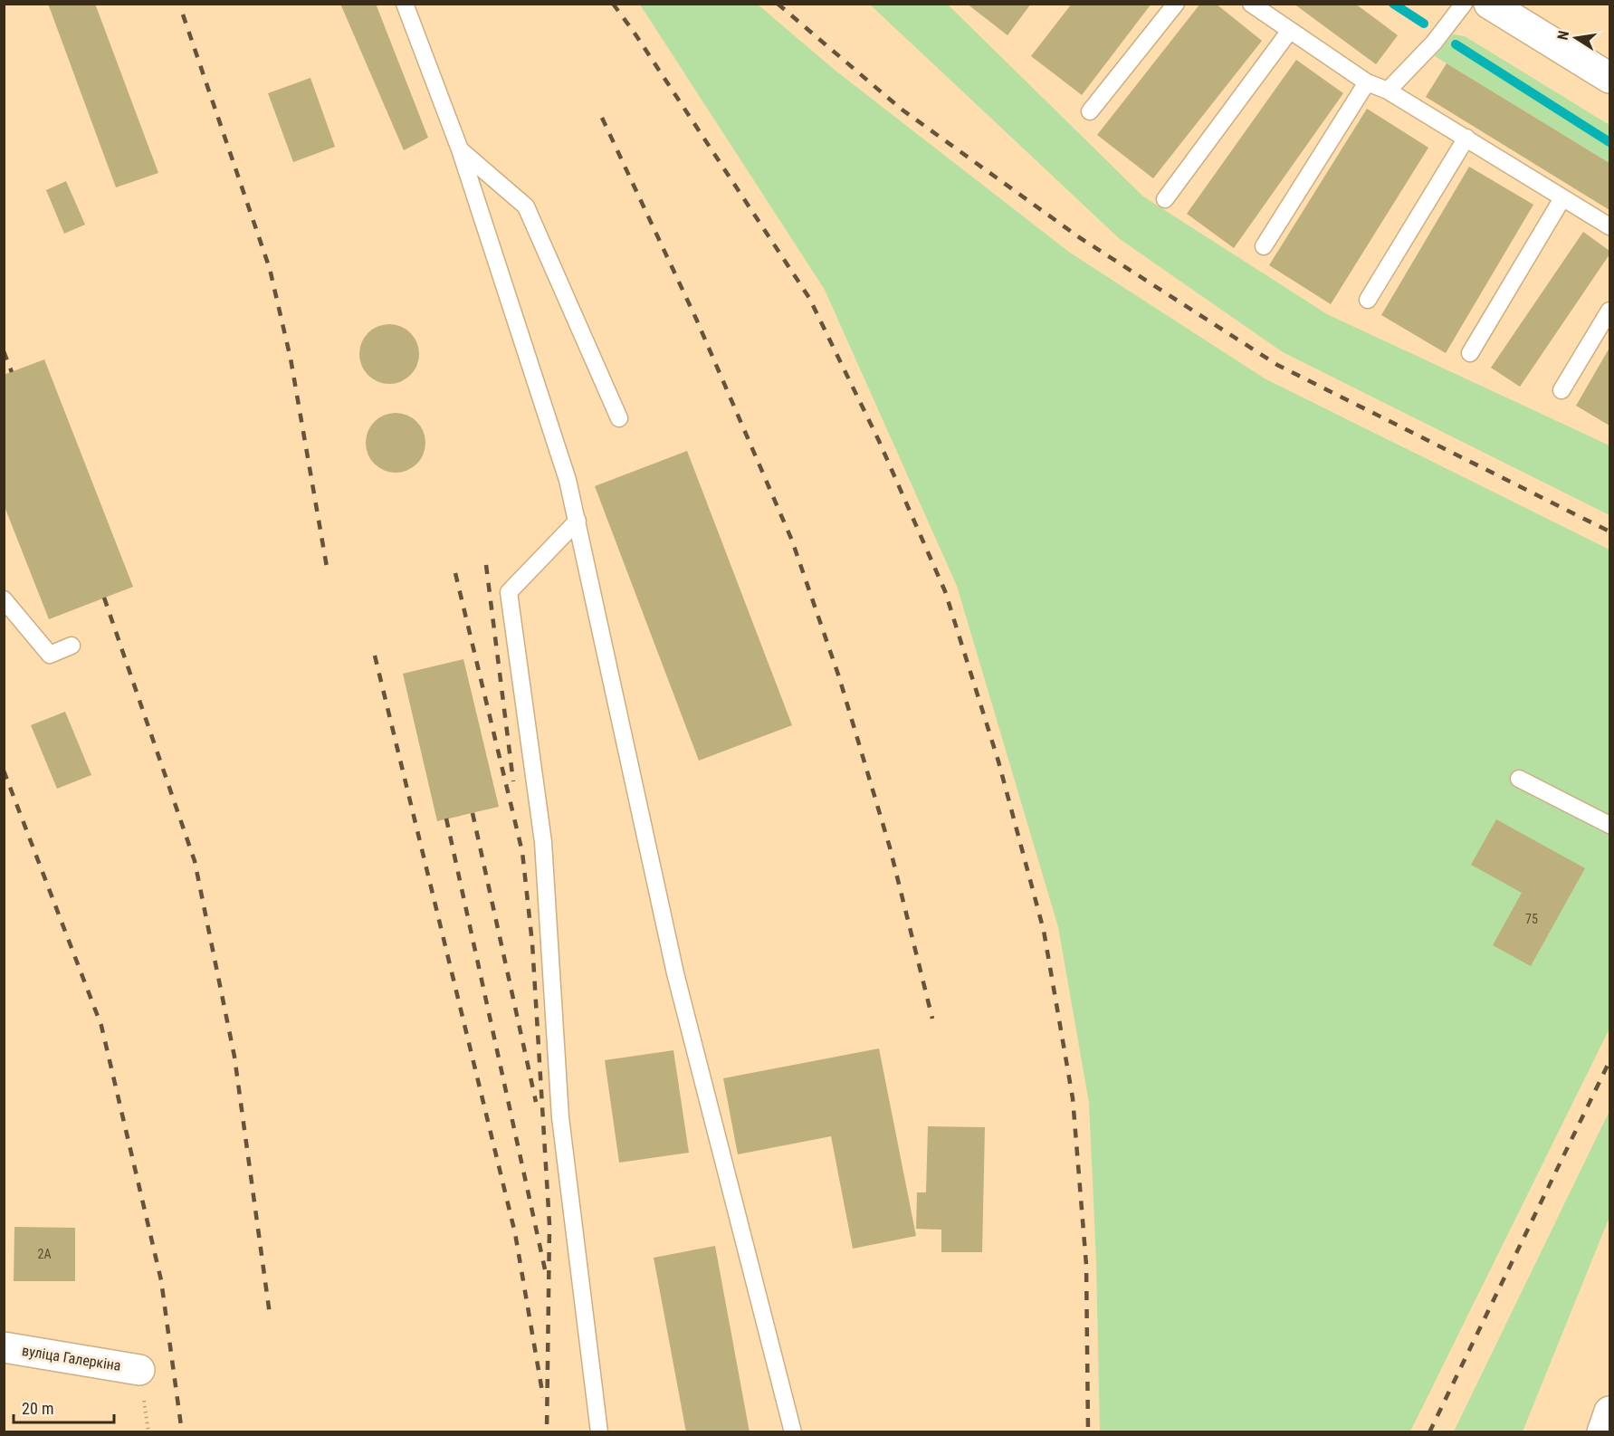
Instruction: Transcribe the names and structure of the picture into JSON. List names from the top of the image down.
{
  "streets": {
    "street": ["вуліца Галеркіна"]
  },
  "house_numbers": ["75", "2А"],
  "scale_bar": "20 m",
  "north": "left"
}
